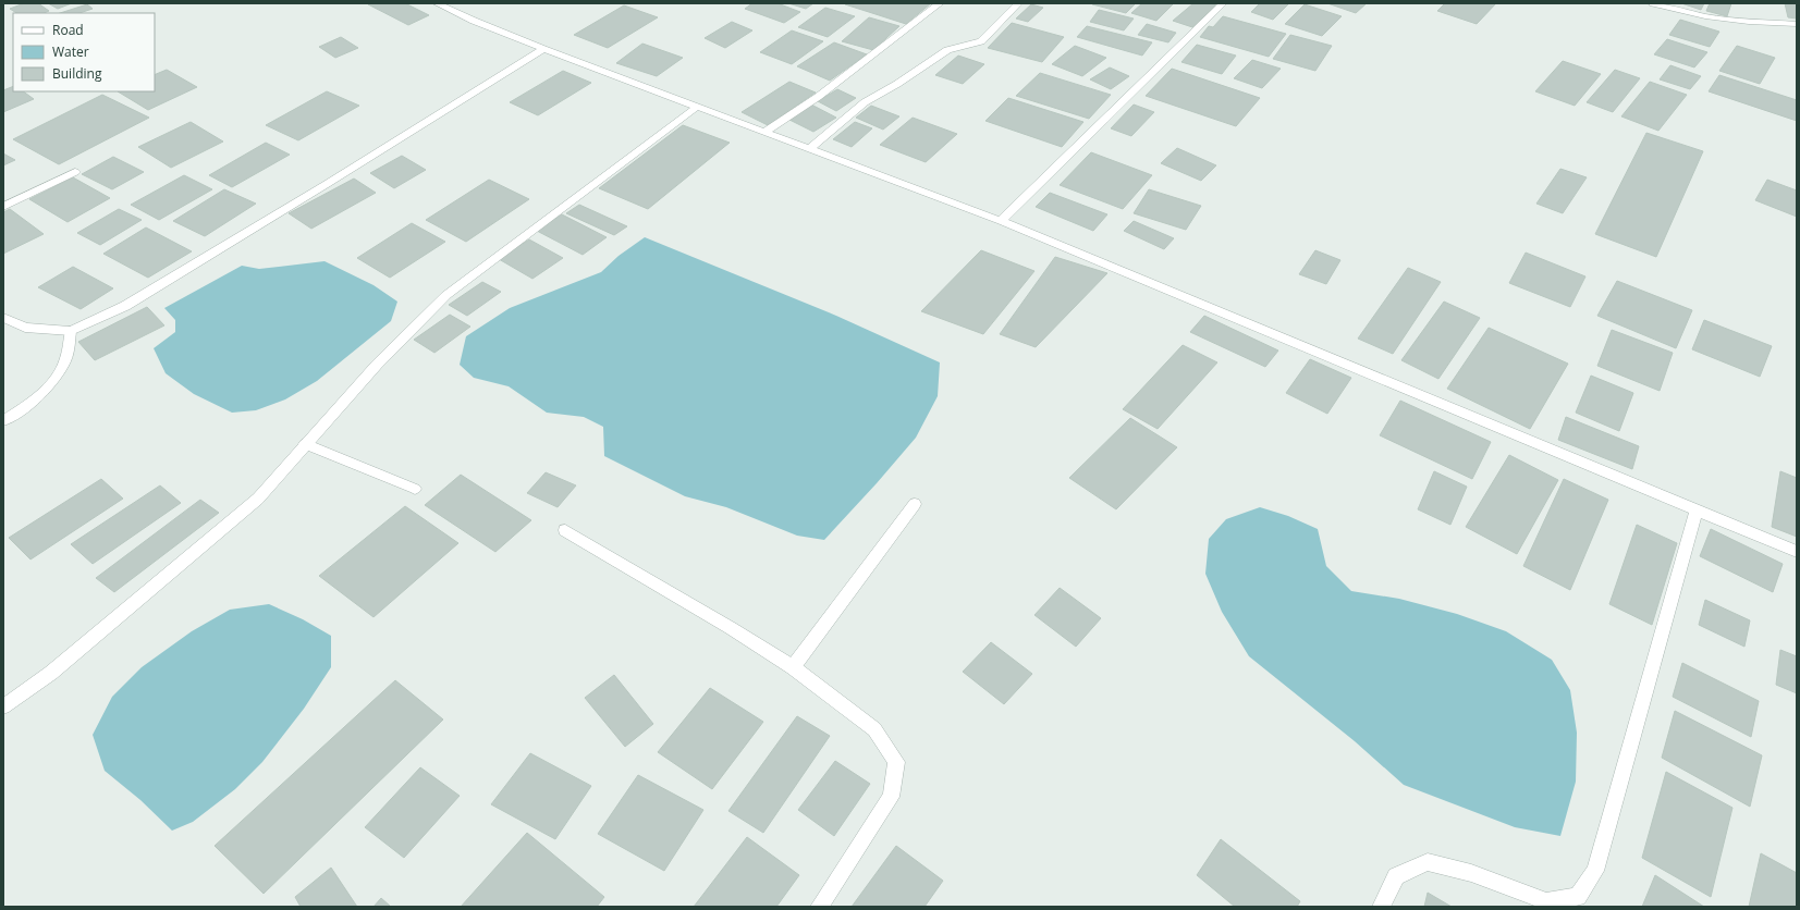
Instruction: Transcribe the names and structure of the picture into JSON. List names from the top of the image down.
{
  "legend": ["Road", "Water", "Building"]
}
